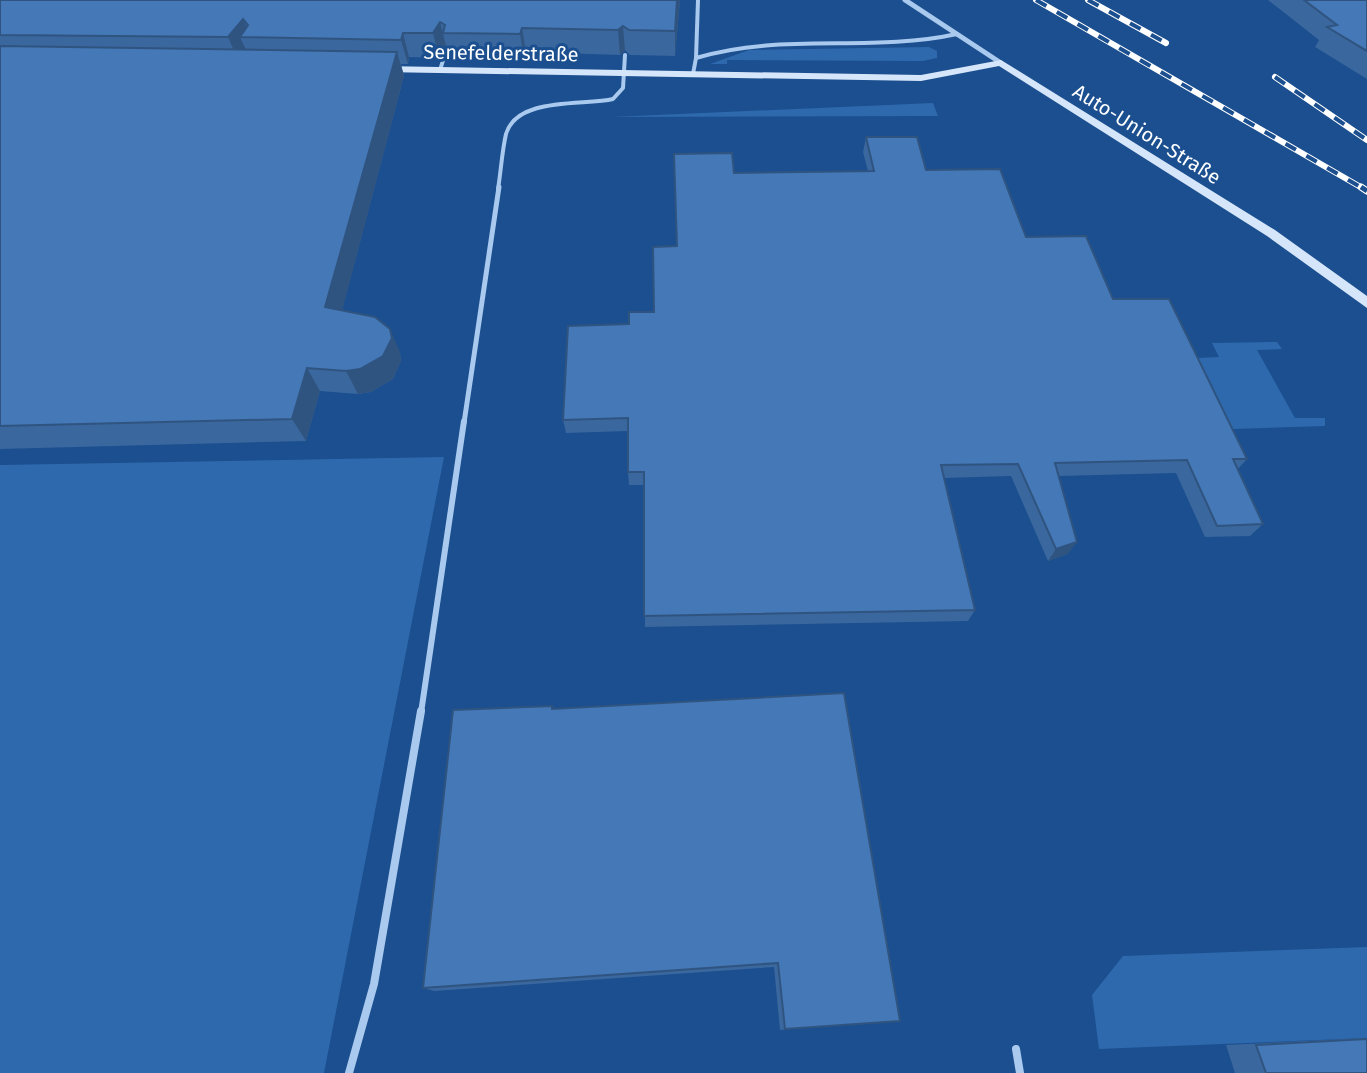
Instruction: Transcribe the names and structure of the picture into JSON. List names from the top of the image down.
{
  "streets": {
    "street": ["Senefelderstraße", "Auto-Union-Straße"]
  },
  "crossings": [
    ["Senefelderstraße", "Auto-Union-Straße"]
  ]
}
